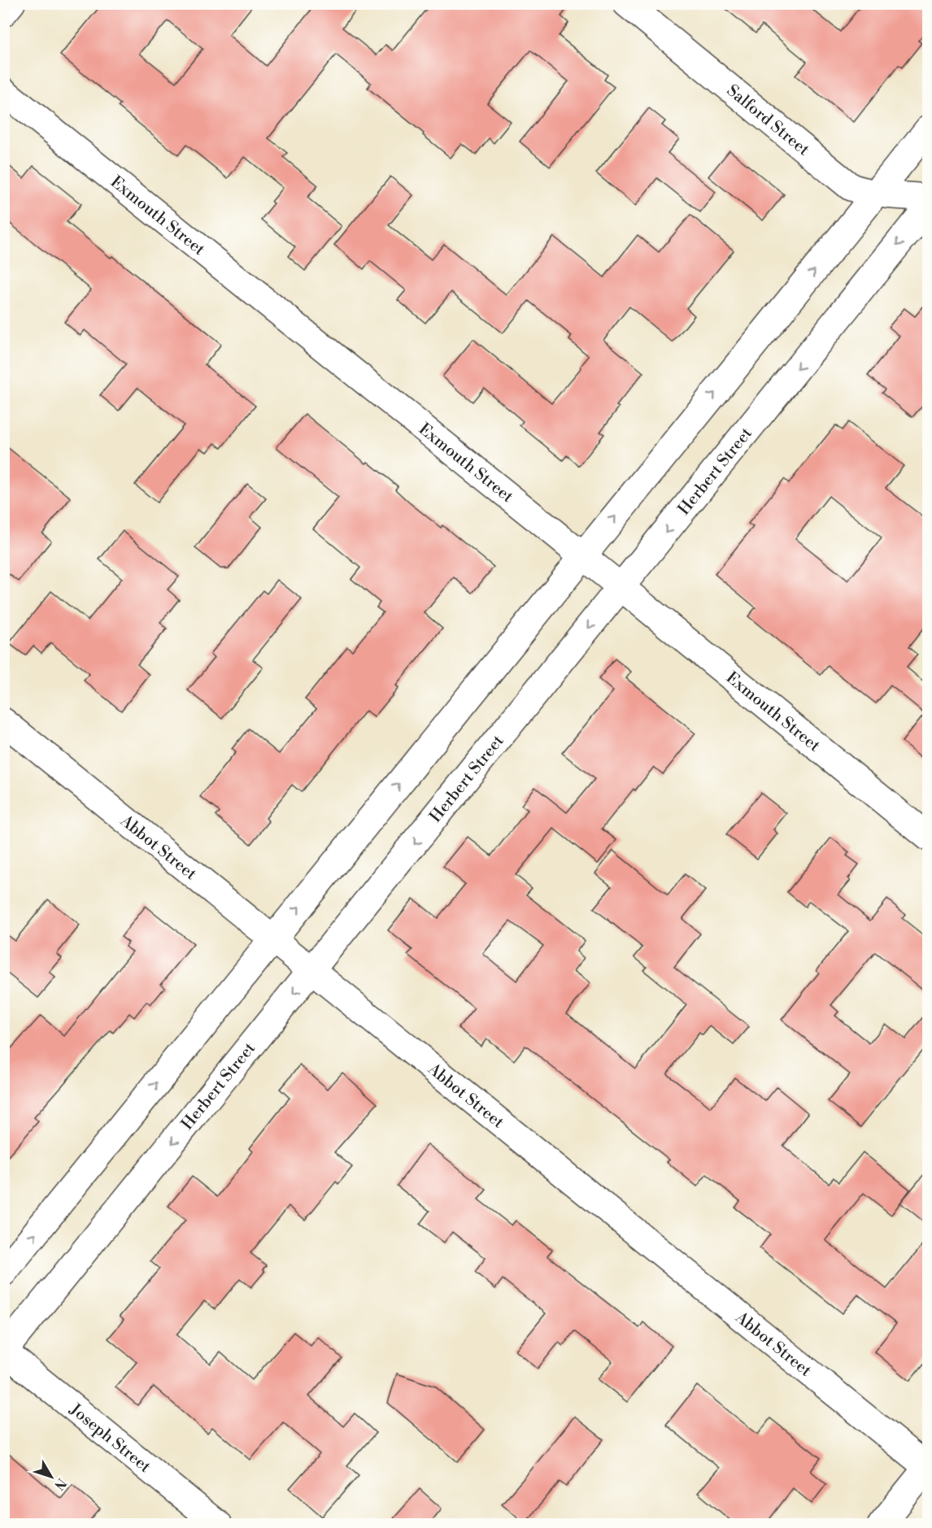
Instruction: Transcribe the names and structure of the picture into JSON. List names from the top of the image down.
{
  "streets": {
    "street": [
      "Salford Street",
      "Exmouth Street",
      "Herbert Street",
      "Abbot Street",
      "Joseph Street"
    ]
  },
  "crossings": [
    ["Exmouth Street", "Herbert Street"],
    ["Herbert Street", "Abbot Street"],
    ["Herbert Street", "Joseph Street"]
  ],
  "north": "bottom right"
}
